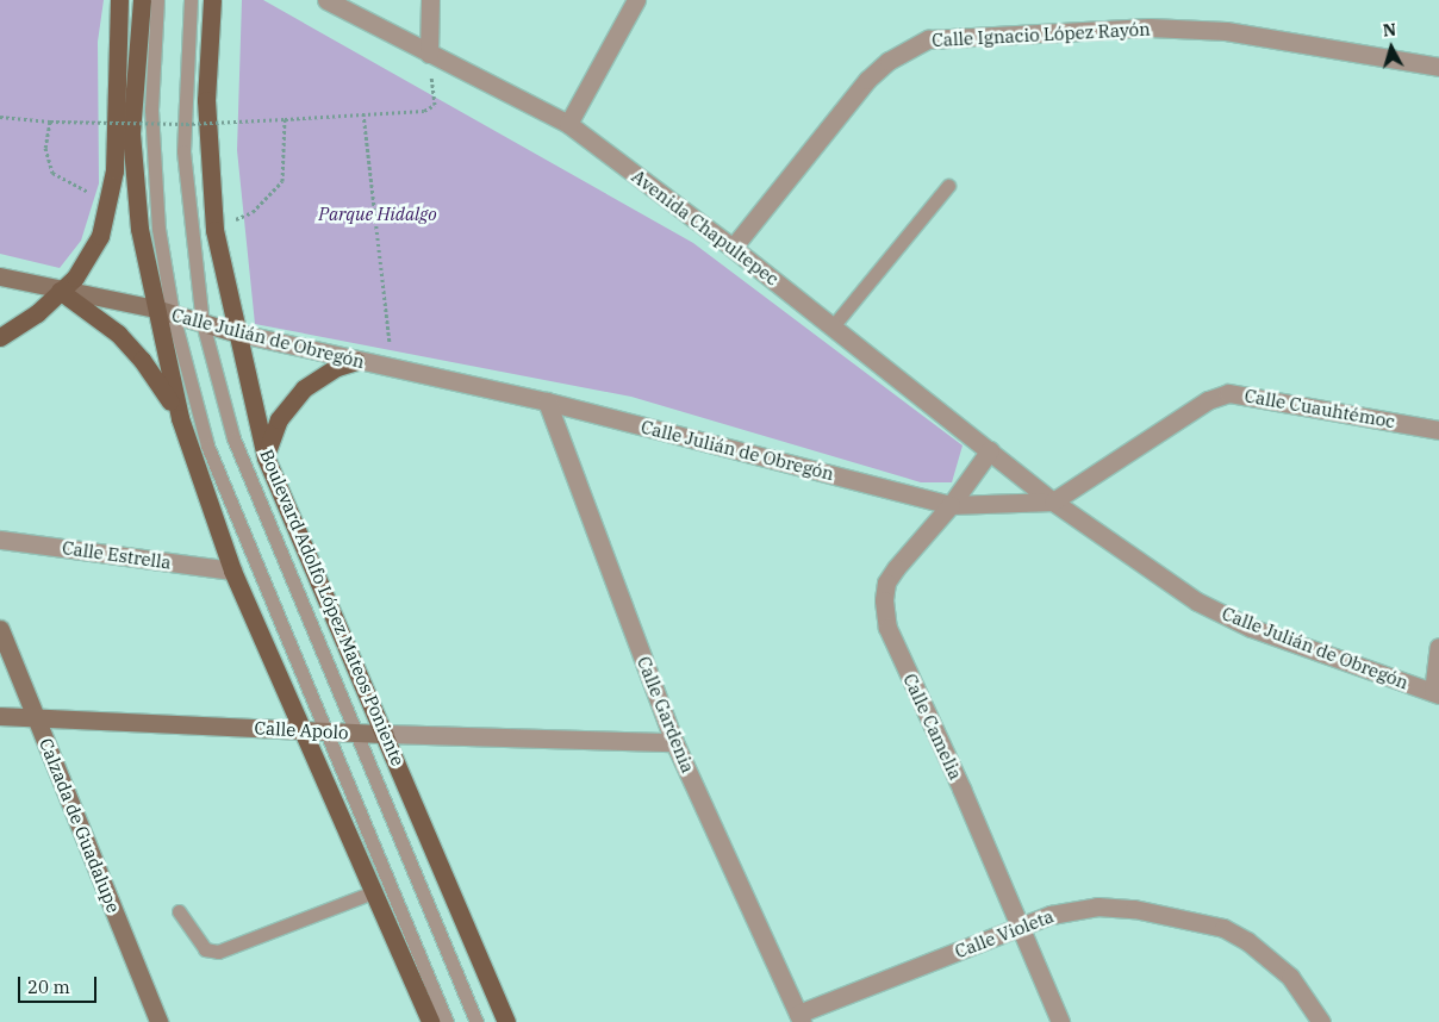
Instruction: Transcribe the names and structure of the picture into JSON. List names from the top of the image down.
{
  "streets": {
    "main road": ["Boulevard Adolfo López Mateos Poniente"],
    "street": [
      "Calle Ignacio López Rayón",
      "Avenida Chapultepec",
      "Calle Julián de Obregón",
      "Calle Cuauhtémoc",
      "Calle Estrella",
      "Calle Gardenia",
      "Calle Camelia",
      "Calle Apolo",
      "Calzada de Guadalupe",
      "Calle Violeta"
    ]
  },
  "crossings": [
    ["Calle Ignacio López Rayón", "Avenida Chapultepec"],
    ["Avenida Chapultepec", "Calle Julián de Obregón"],
    ["Avenida Chapultepec", "Calle Cuauhtémoc"],
    ["Avenida Chapultepec", "Calle Camelia"],
    ["Calle Julián de Obregón", "Calle Cuauhtémoc"],
    ["Calle Julián de Obregón", "Boulevard Adolfo López Mateos Poniente"],
    ["Calle Julián de Obregón", "Calle Gardenia"],
    ["Calle Julián de Obregón", "Calle Camelia"],
    ["Boulevard Adolfo López Mateos Poniente", "Calle Apolo"],
    ["Calle Gardenia", "Calle Apolo"],
    ["Calle Gardenia", "Calle Violeta"],
    ["Calle Camelia", "Calle Violeta"],
    ["Calle Apolo", "Calzada de Guadalupe"]
  ],
  "parks": ["Parque Hidalgo"],
  "scale_bar": "20 m",
  "north": "top"
}
